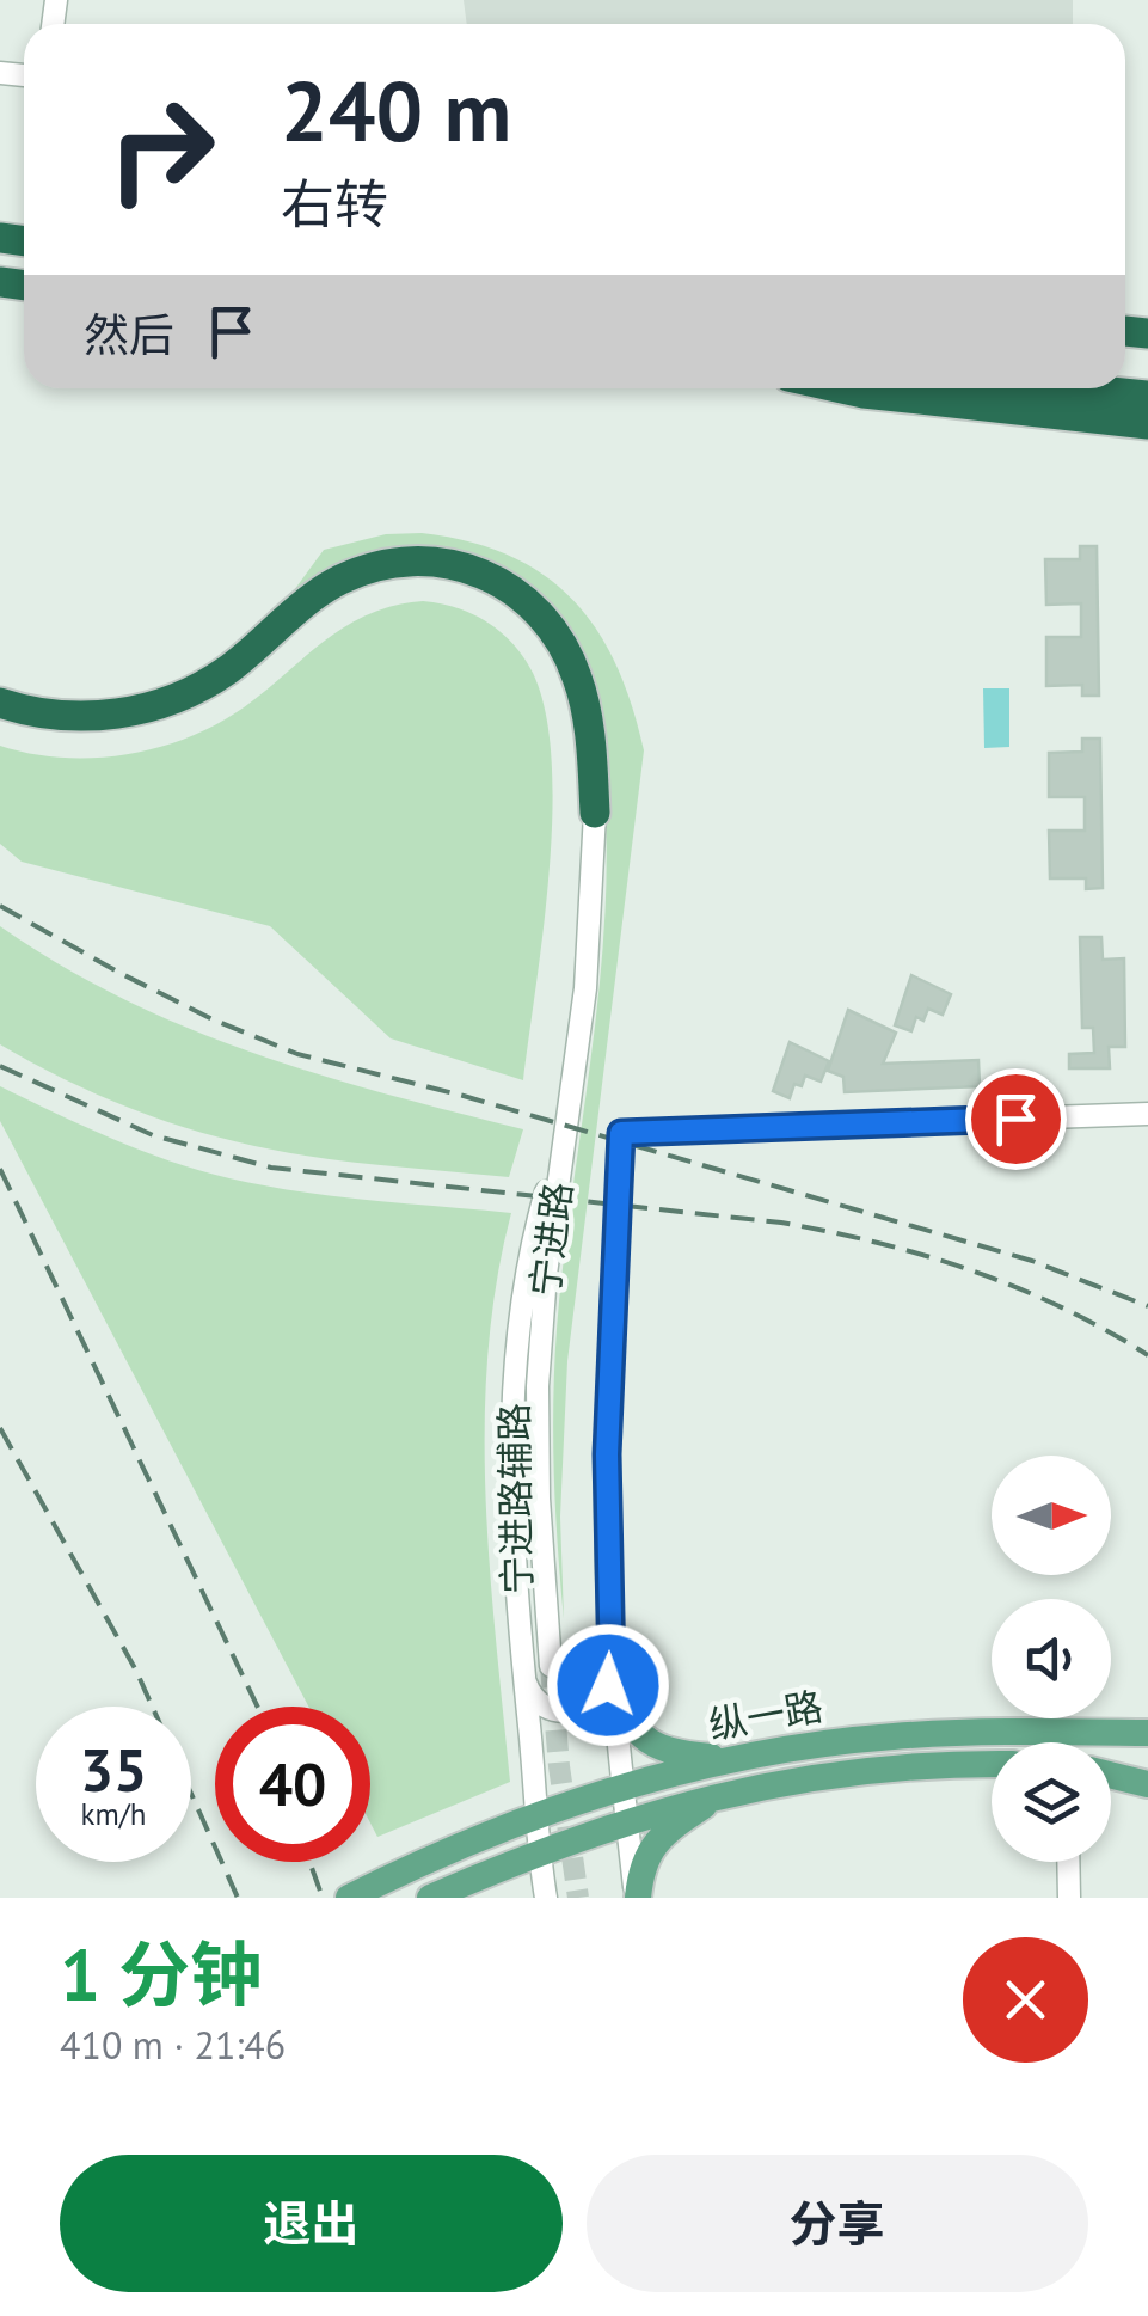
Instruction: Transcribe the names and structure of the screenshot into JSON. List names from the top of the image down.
{
  "streets": {
    "main road": ["纵一路"],
    "street": ["宁进路", "宁进路辅路"]
  },
  "crossings": [
    ["宁进路", "宁进路辅路"],
    ["宁进路辅路", "纵一路"]
  ],
  "north": "right",
  "page": {
    "turn": ["240 m", "右转"],
    "then": "然后",
    "speed": "35 km/h",
    "limit": "40",
    "heading": ["1 分钟", "410 m · 21:46"],
    "buttons": ["退出", "分享"]
  }
}
